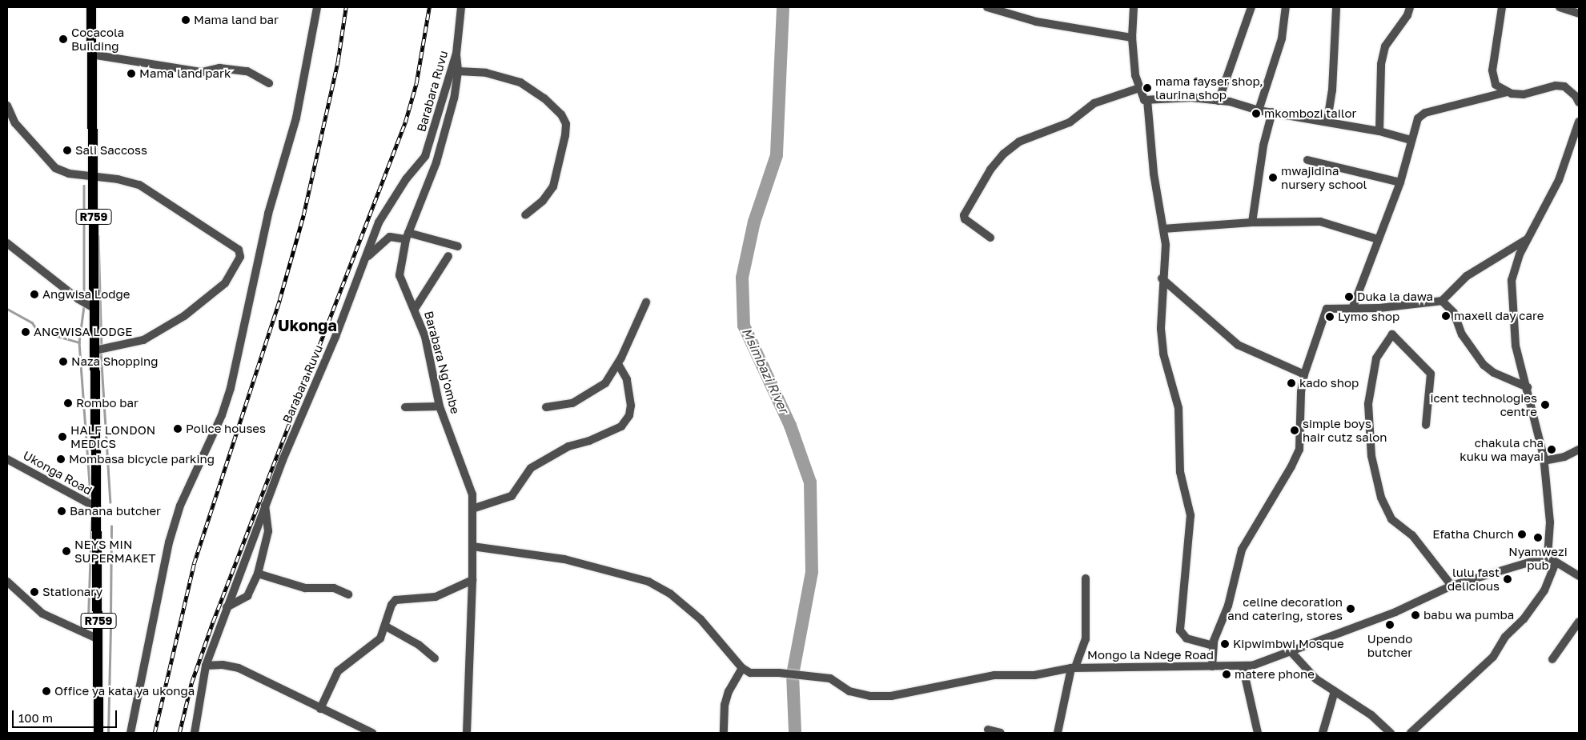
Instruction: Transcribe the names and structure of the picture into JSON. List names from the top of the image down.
{
  "streets": {
    "main road": ["R759"],
    "street": [
      "Barabara Ruvu",
      "Barabara Ng'ombe",
      "Ukonga Road",
      "Mongo la Ndege Road"
    ]
  },
  "crossings": [
    ["Barabara Ruvu", "Barabara Ng'ombe"],
    ["R759", "Ukonga Road"]
  ],
  "districts": ["Ukonga"],
  "water": ["Msimbazi River"],
  "places": [
    "Mama land bar",
    "Cocacola Building",
    "Mama land park",
    "mama fayser shop, laurina shop",
    "mkombozi tailor",
    "Sali Saccoss",
    "mwajidina nursery school",
    "Angwisa Lodge",
    "Duka la dawa",
    "maxell day care",
    "Lymo shop",
    "ANGWISA LODGE",
    "Naza Shopping",
    "kado shop",
    "Rombo bar",
    "icent technologies centre",
    "Police houses",
    "simple boys hair cutz salon",
    "HALF LONDON MEDICS",
    "chakula cha kuku wa mayai",
    "Mombasa bicycle parking",
    "Banana butcher",
    "Efatha Church",
    "Nyamwezi pub",
    "NEYS MIN SUPERMAKET",
    "lulu fast delicious",
    "Stationary",
    "celine decoration and catering, stores",
    "babu wa pumba",
    "Upendo butcher",
    "Kipwimbwi Mosque",
    "matere phone",
    "Office ya kata ya ukonga"
  ],
  "scale_bar": "100 m"
}
